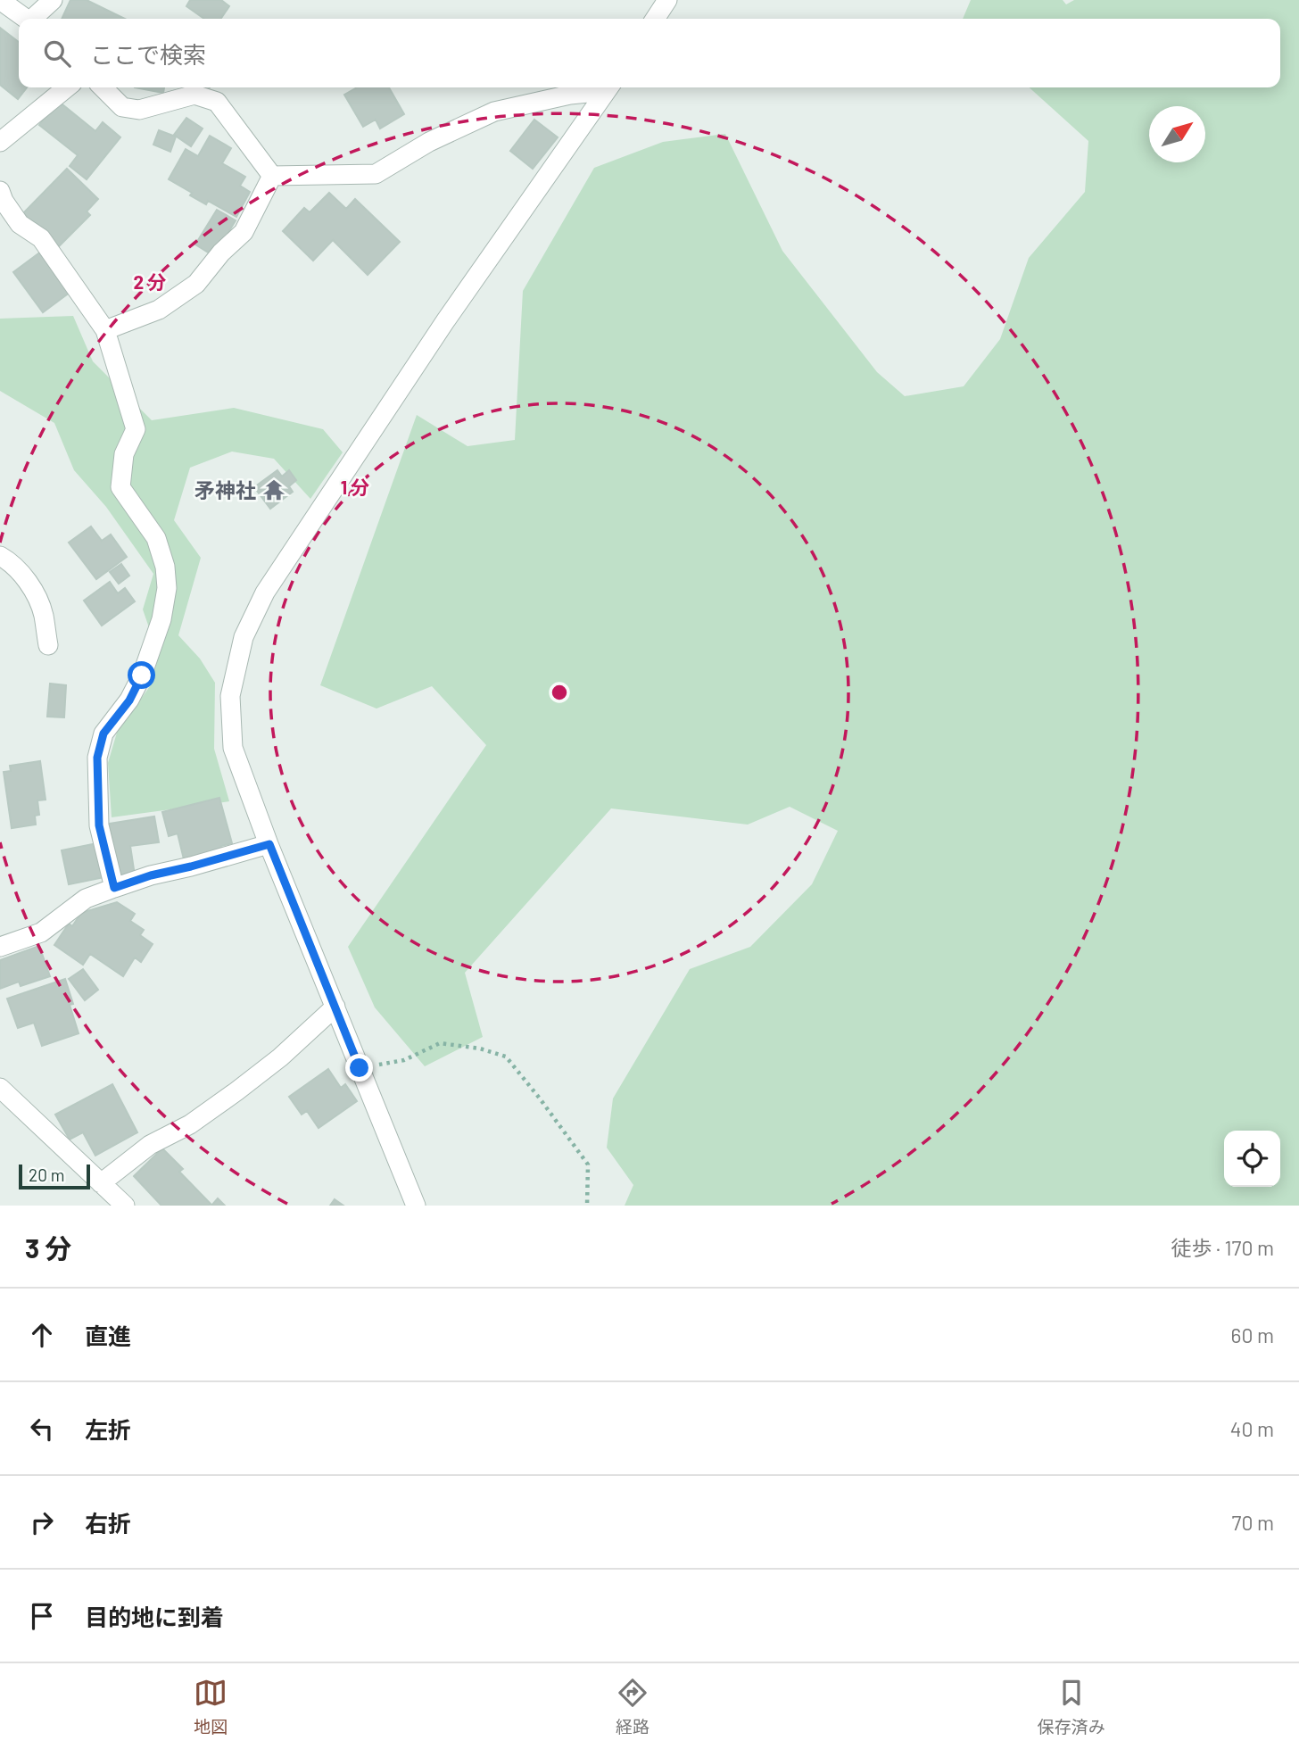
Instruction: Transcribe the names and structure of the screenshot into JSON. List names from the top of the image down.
{
  "places": {
    "temple": ["矛神社"]
  },
  "scale_bar": "20 m",
  "north": "top right",
  "page": {
    "search": "ここで検索",
    "scale": "20 m",
    "heading": ["3 分", "徒歩 · 170 m"],
    "list": [
      ["直進", "60 m"],
      ["左折", "40 m"],
      ["右折", "70 m"],
      "目的地に到着"
    ],
    "nav": ["地図", "経路", "保存済み"]
  },
  "rings": ["2 分", "1 分"]
}
